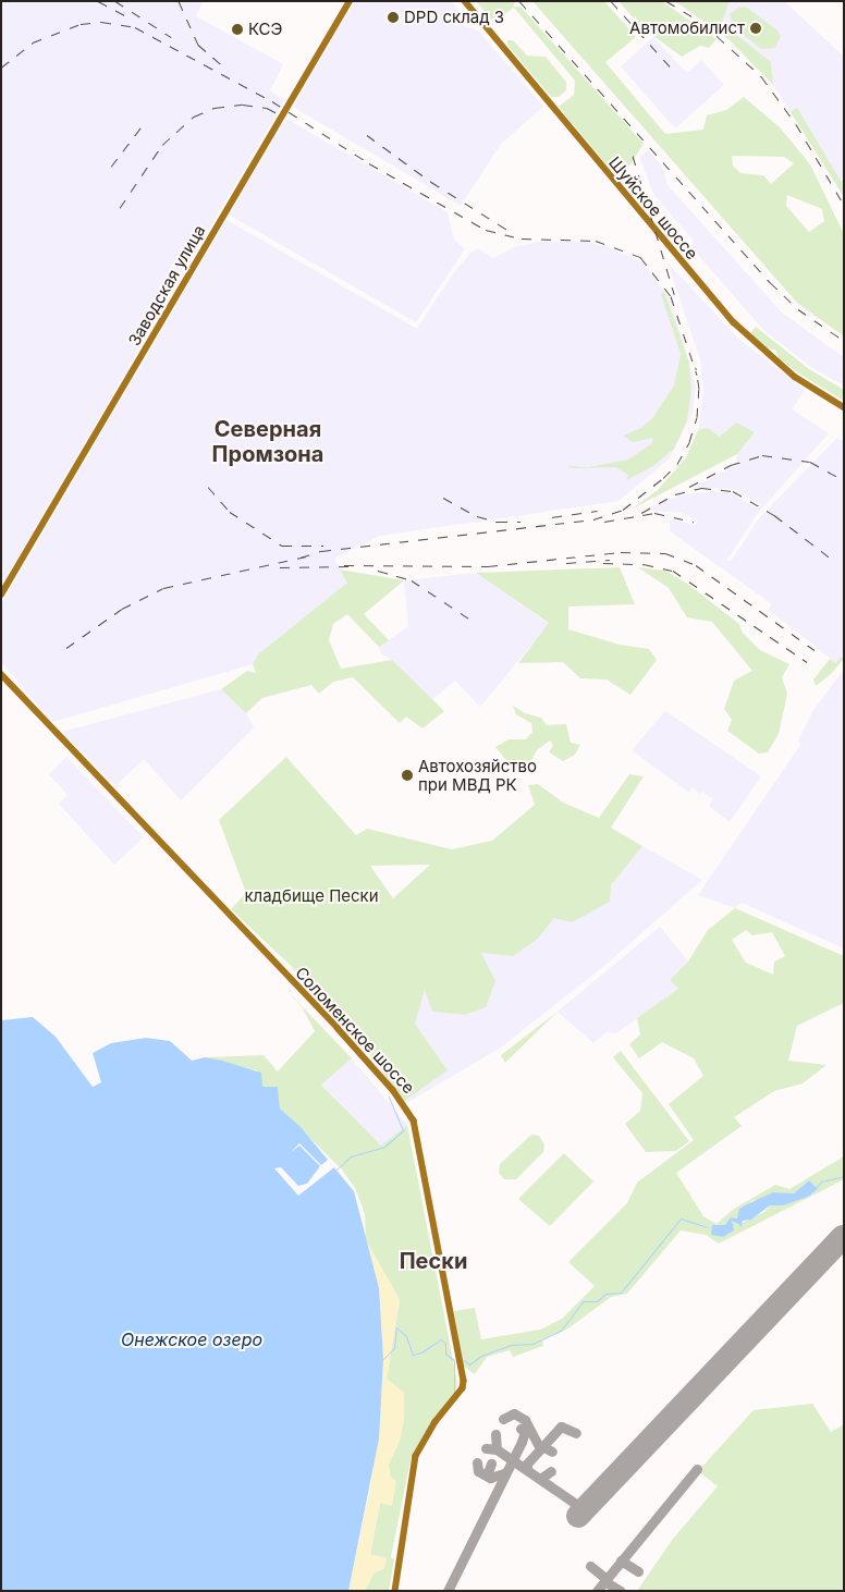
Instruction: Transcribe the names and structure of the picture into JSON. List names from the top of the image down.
{
  "streets": {
    "main road": ["Шуйское шоссе", "Заводская улица", "Соломенское шоссе"]
  },
  "districts": ["Северная Промзона", "Пески"],
  "water": ["Онежское озеро"],
  "parks": ["кладбище Пески"],
  "places": [
    "DPD склад 3",
    "Автомобилист",
    "КСЭ",
    "Автохозяйство при МВД РК"
  ]
}
